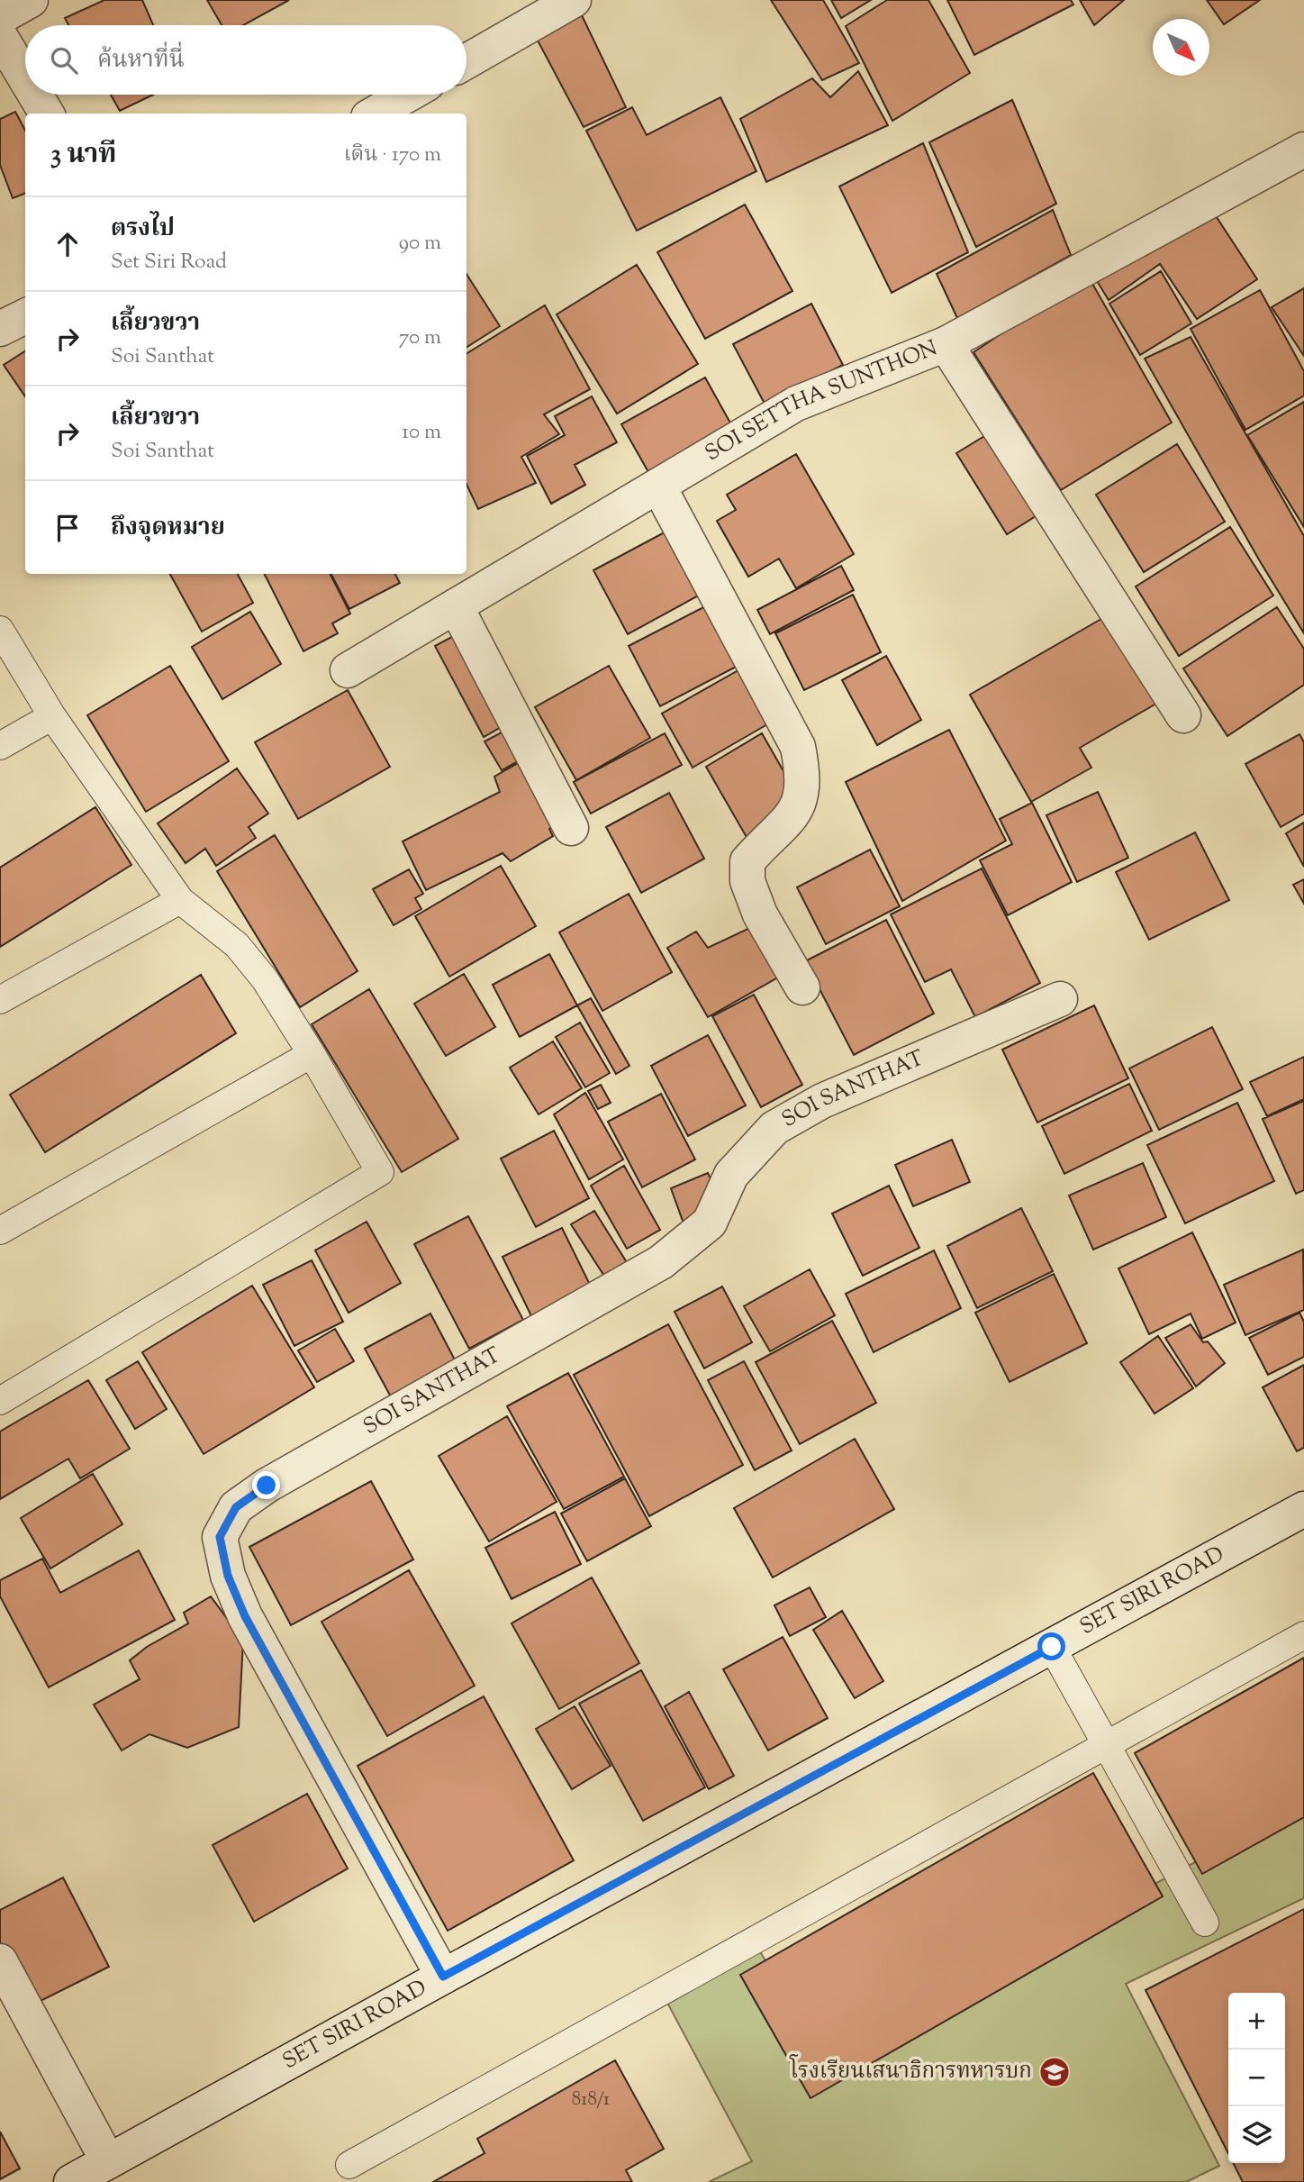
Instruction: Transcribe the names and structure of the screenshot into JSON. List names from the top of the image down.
{
  "streets": {
    "street": ["SOI SETTHA SUNTHON", "SOI SANTHAT", "SET SIRI ROAD"]
  },
  "crossings": [
    ["SOI SANTHAT", "SET SIRI ROAD"]
  ],
  "places": {
    "school or university": ["โรงเรียนเสนาธิการทหารบก"]
  },
  "house_numbers": ["818/1"],
  "north": "bottom right",
  "page": {
    "search": "ค้นหาที่นี่",
    "heading": ["3 นาที", "เดิน · 170 m"],
    "list": [
      ["ตรงไป", "Set Siri Road", "90 m"],
      ["เลี้ยวขวา", "Soi Santhat", "70 m"],
      ["เลี้ยวขวา", "Soi Santhat", "10 m"],
      "ถึงจุดหมาย"
    ],
    "map_buttons": ["+", "−"]
  }
}
